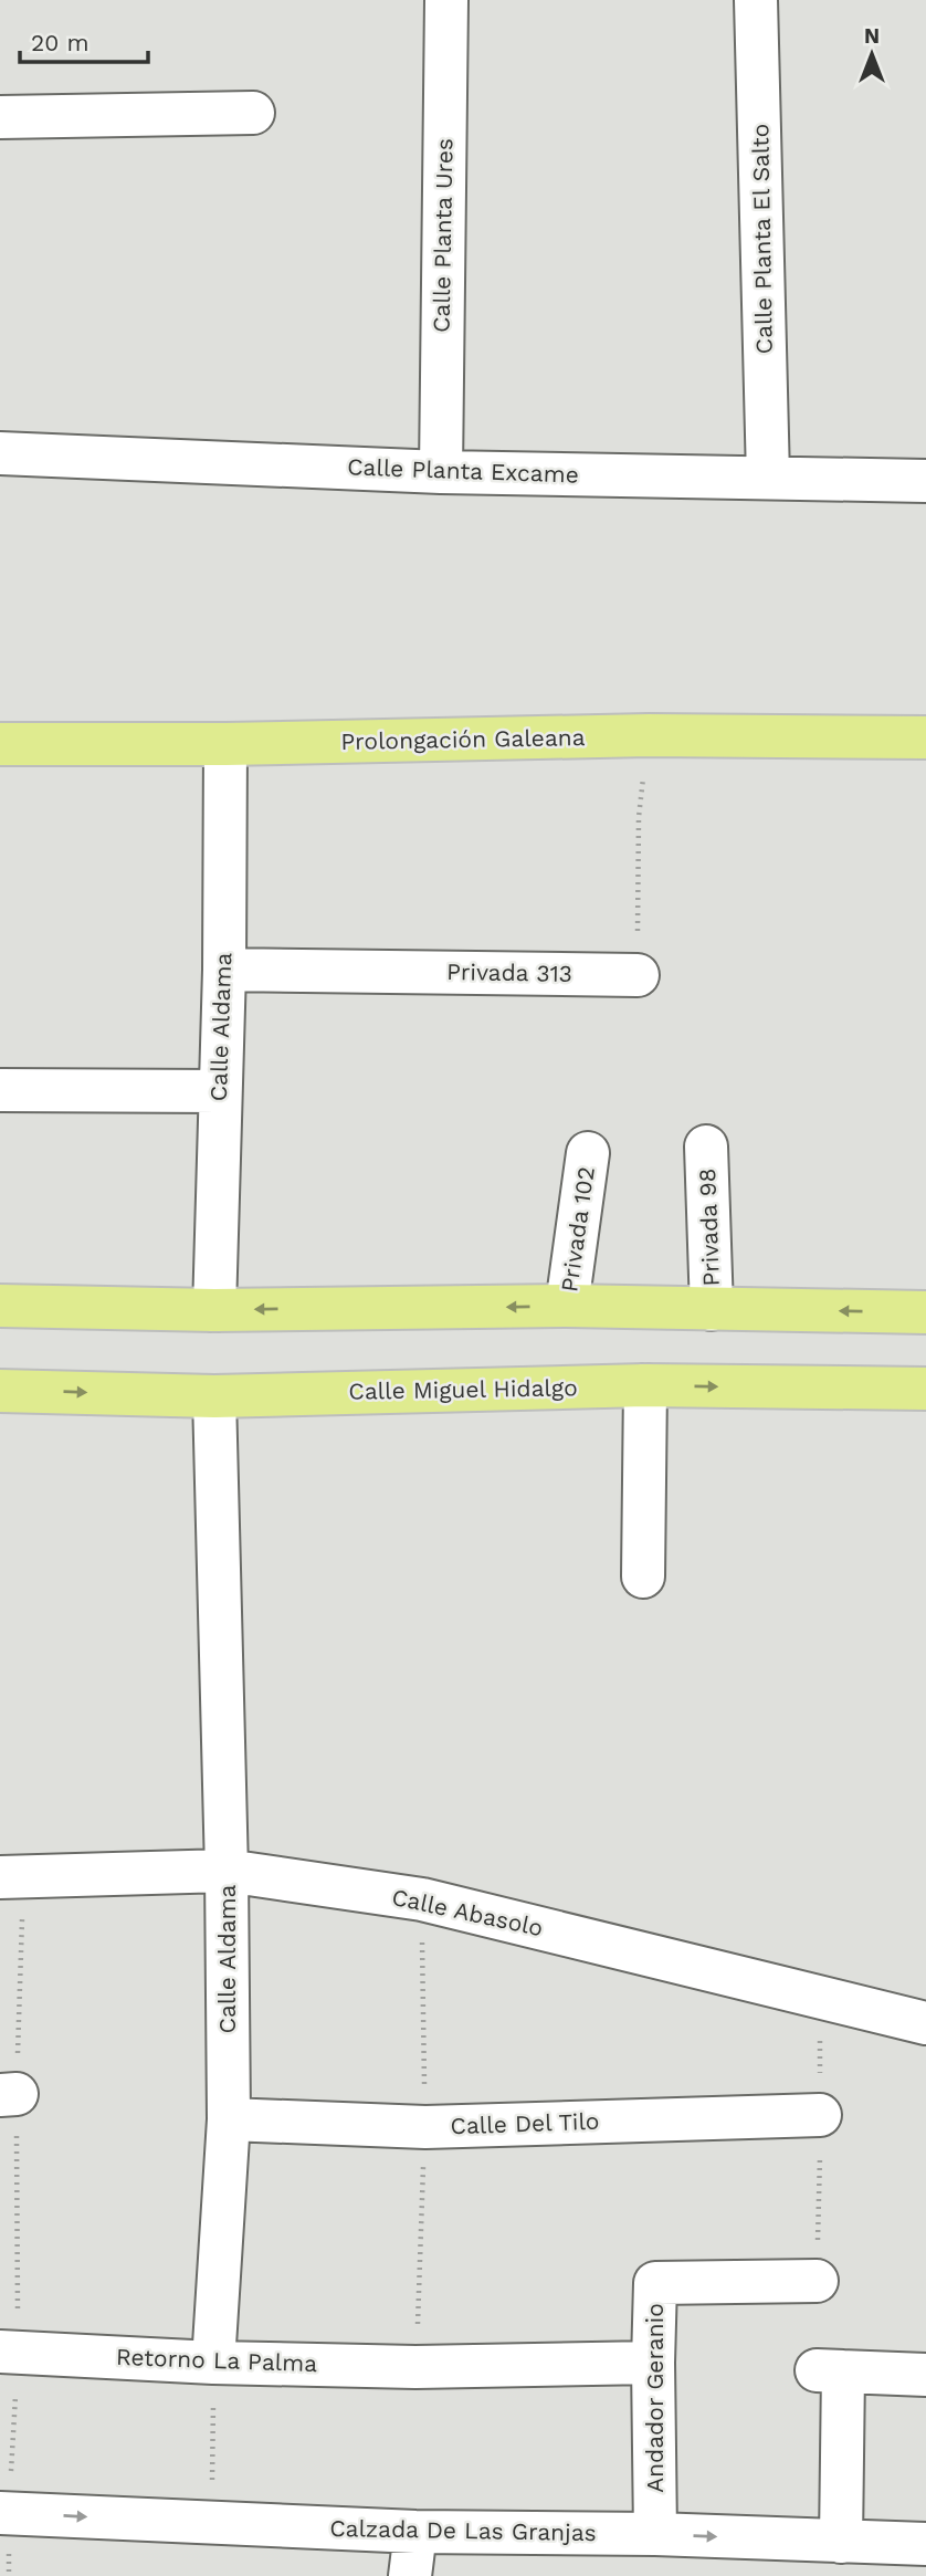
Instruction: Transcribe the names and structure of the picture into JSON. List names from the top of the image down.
{
  "streets": {
    "main road": ["Prolongación Galeana", "Calle Miguel Hidalgo"],
    "street": [
      "Calle Planta Ures",
      "Calle Planta El Salto",
      "Calle Planta Excame",
      "Privada 313",
      "Calle Aldama",
      "Privada 98",
      "Privada 102",
      "Calle Abasolo",
      "Calle Del Tilo",
      "Retorno La Palma",
      "Andador Geranio",
      "Calzada De Las Granjas"
    ]
  },
  "crossings": [
    ["Calle Planta Ures", "Calle Planta Excame"],
    ["Calle Planta El Salto", "Calle Planta Excame"],
    ["Prolongación Galeana", "Calle Aldama"],
    ["Privada 313", "Calle Aldama"],
    ["Calle Aldama", "Calle Miguel Hidalgo"],
    ["Calle Aldama", "Calle Abasolo"],
    ["Calle Aldama", "Calle Del Tilo"],
    ["Calle Aldama", "Retorno La Palma"],
    ["Retorno La Palma", "Andador Geranio"],
    ["Andador Geranio", "Calzada De Las Granjas"]
  ],
  "one_way": ["Calzada De Las Granjas"],
  "scale_bar": "20 m",
  "north": "top"
}
